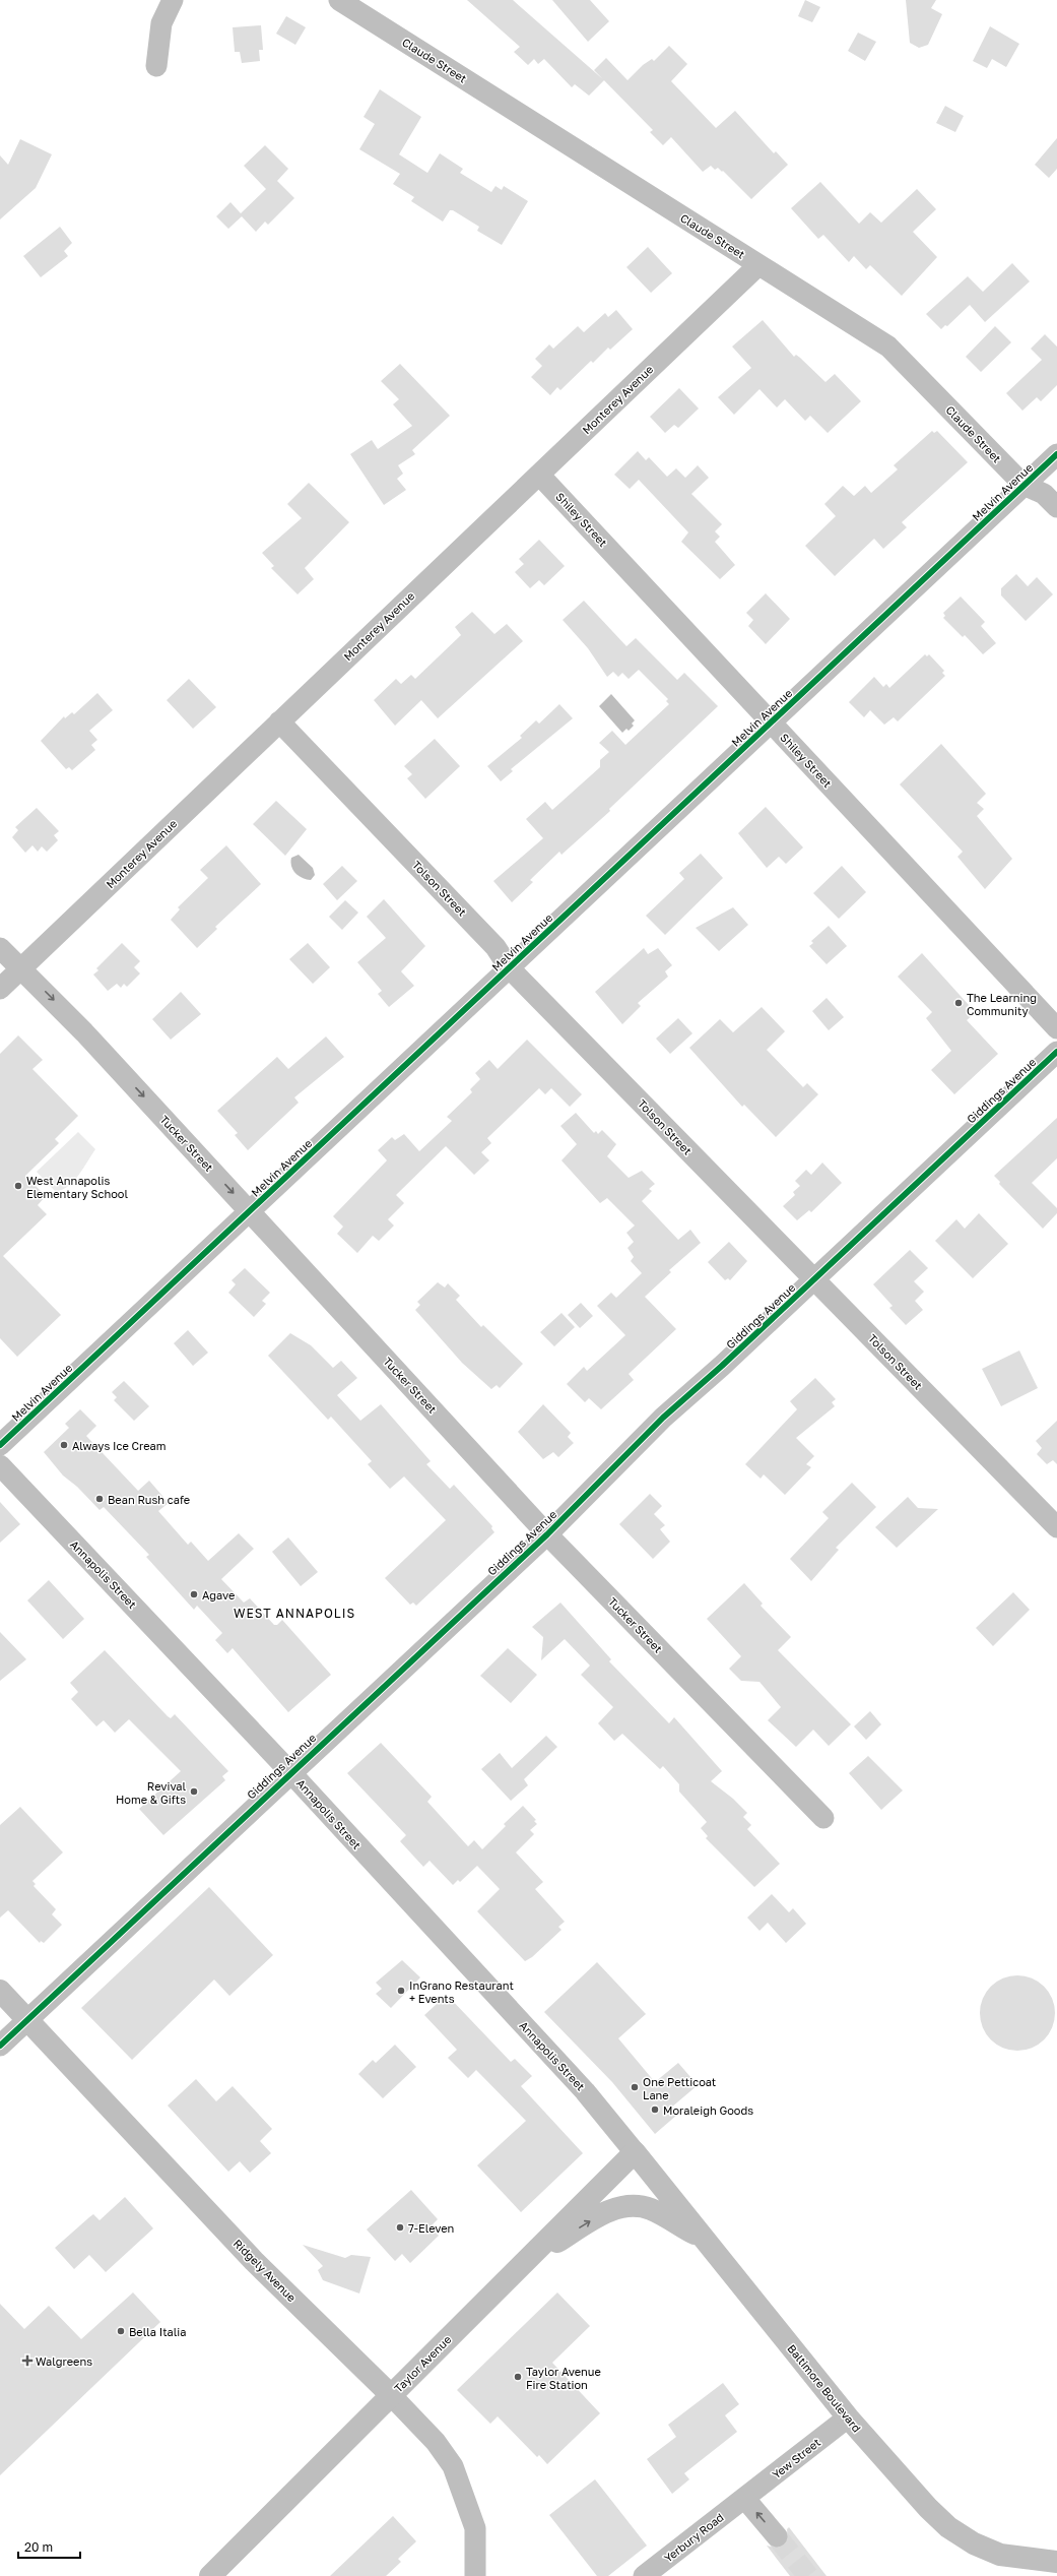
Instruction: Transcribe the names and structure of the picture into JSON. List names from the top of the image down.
{
  "streets": {
    "main road": ["Ridgely Avenue", "Taylor Avenue", "Baltimore Boulevard"],
    "street": [
      "Claude Street",
      "Monterey Avenue",
      "Melvin Avenue",
      "Shiley Street",
      "Tolson Street",
      "Giddings Avenue",
      "Tucker Street",
      "Annapolis Street",
      "Yew Street",
      "Yerbury Road"
    ]
  },
  "crossings": [
    ["Claude Street", "Monterey Avenue"],
    ["Claude Street", "Melvin Avenue"],
    ["Monterey Avenue", "Shiley Street"],
    ["Monterey Avenue", "Tolson Street"],
    ["Monterey Avenue", "Tucker Street"],
    ["Melvin Avenue", "Shiley Street"],
    ["Melvin Avenue", "Tolson Street"],
    ["Melvin Avenue", "Tucker Street"],
    ["Tolson Street", "Giddings Avenue"],
    ["Giddings Avenue", "Tucker Street"],
    ["Giddings Avenue", "Annapolis Street"],
    ["Giddings Avenue", "Ridgely Avenue"],
    ["Annapolis Street", "Taylor Avenue"],
    ["Annapolis Street", "Baltimore Boulevard"],
    ["Ridgely Avenue", "Taylor Avenue"],
    ["Taylor Avenue", "Baltimore Boulevard"],
    ["Baltimore Boulevard", "Yew Street"],
    ["Yew Street", "Yerbury Road"]
  ],
  "districts": ["WEST ANNAPOLIS"],
  "places": {
    "other": [
      "The Learning Community",
      "West Annapolis Elementary School",
      "Always Ice Cream",
      "Bean Rush cafe",
      "Agave",
      "Revival Home & Gifts",
      "InGrano Restaurant + Events",
      "One Petticoat Lane",
      "Moraleigh Goods",
      "7-Eleven",
      "Bella Italia",
      "Taylor Avenue Fire Station"
    ],
    "health": ["Walgreens"]
  },
  "scale_bar": "20 m"
}
